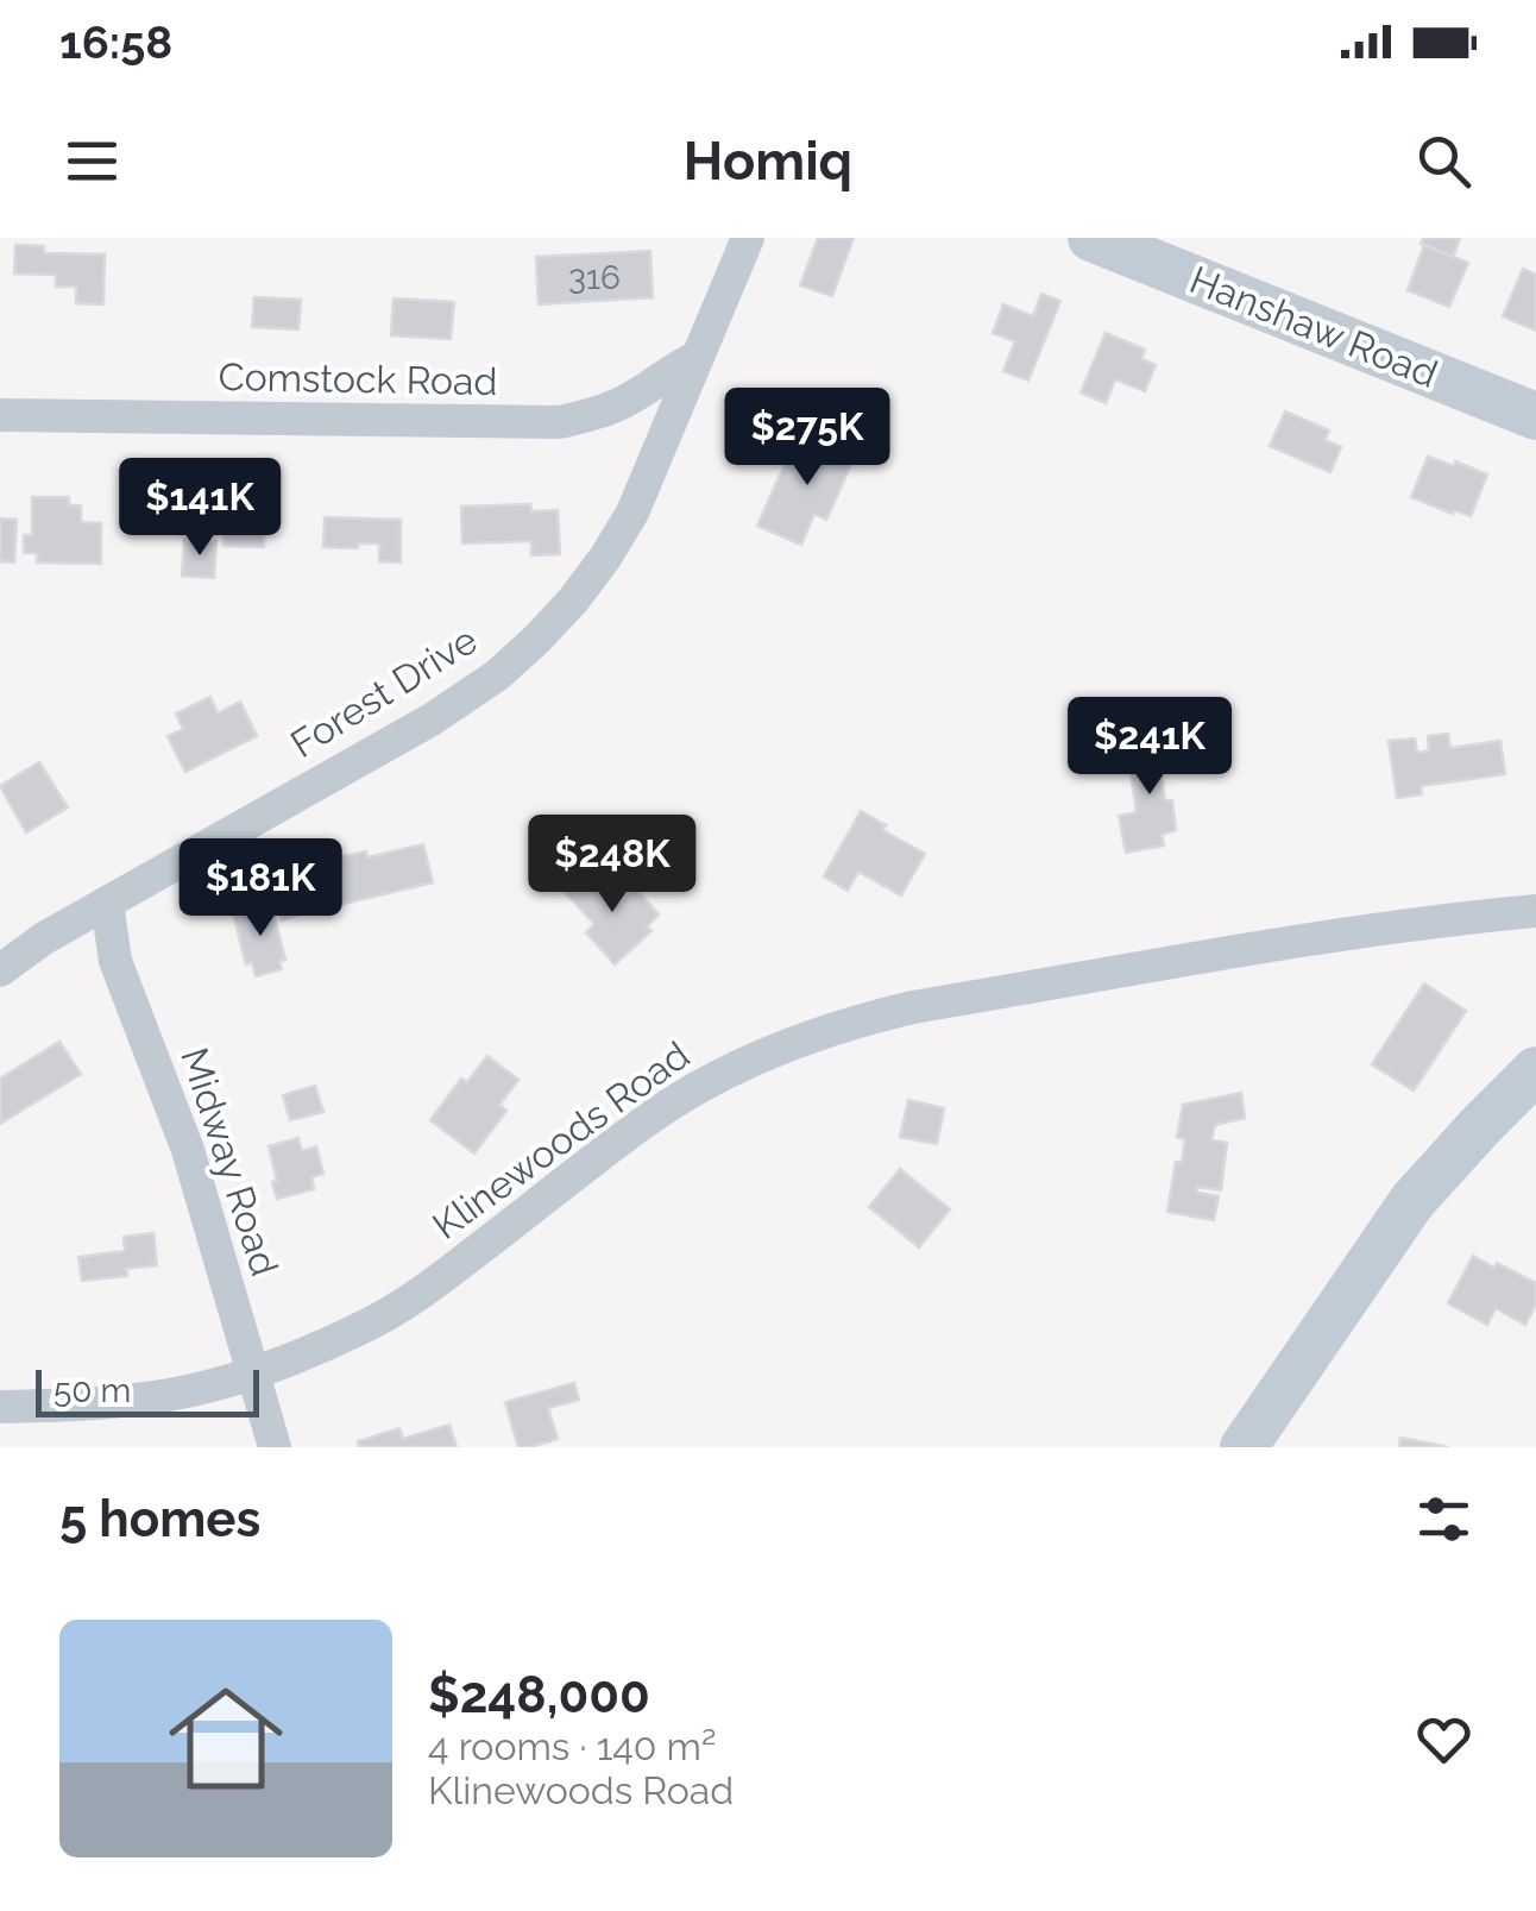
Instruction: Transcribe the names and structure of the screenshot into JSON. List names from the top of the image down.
{
  "streets": {
    "street": [
      "Hanshaw Road",
      "Comstock Road",
      "Forest Drive",
      "Klinewoods Road",
      "Midway Road"
    ]
  },
  "crossings": [
    ["Comstock Road", "Forest Drive"],
    ["Forest Drive", "Midway Road"],
    ["Klinewoods Road", "Midway Road"]
  ],
  "house_numbers": ["316"],
  "scale_bar": "50 m",
  "page": {
    "status": "16:58",
    "header": "Homiq",
    "price": [
      "$275K",
      "$141K",
      "$241K",
      "$248K",
      "$181K"
    ],
    "scale": "50 m",
    "heading": "5 homes",
    "list": [
      {
        "name": "$248,000",
        "note": "4 rooms · 140 m² · Klinewoods Road"
      }
    ]
  }
}
